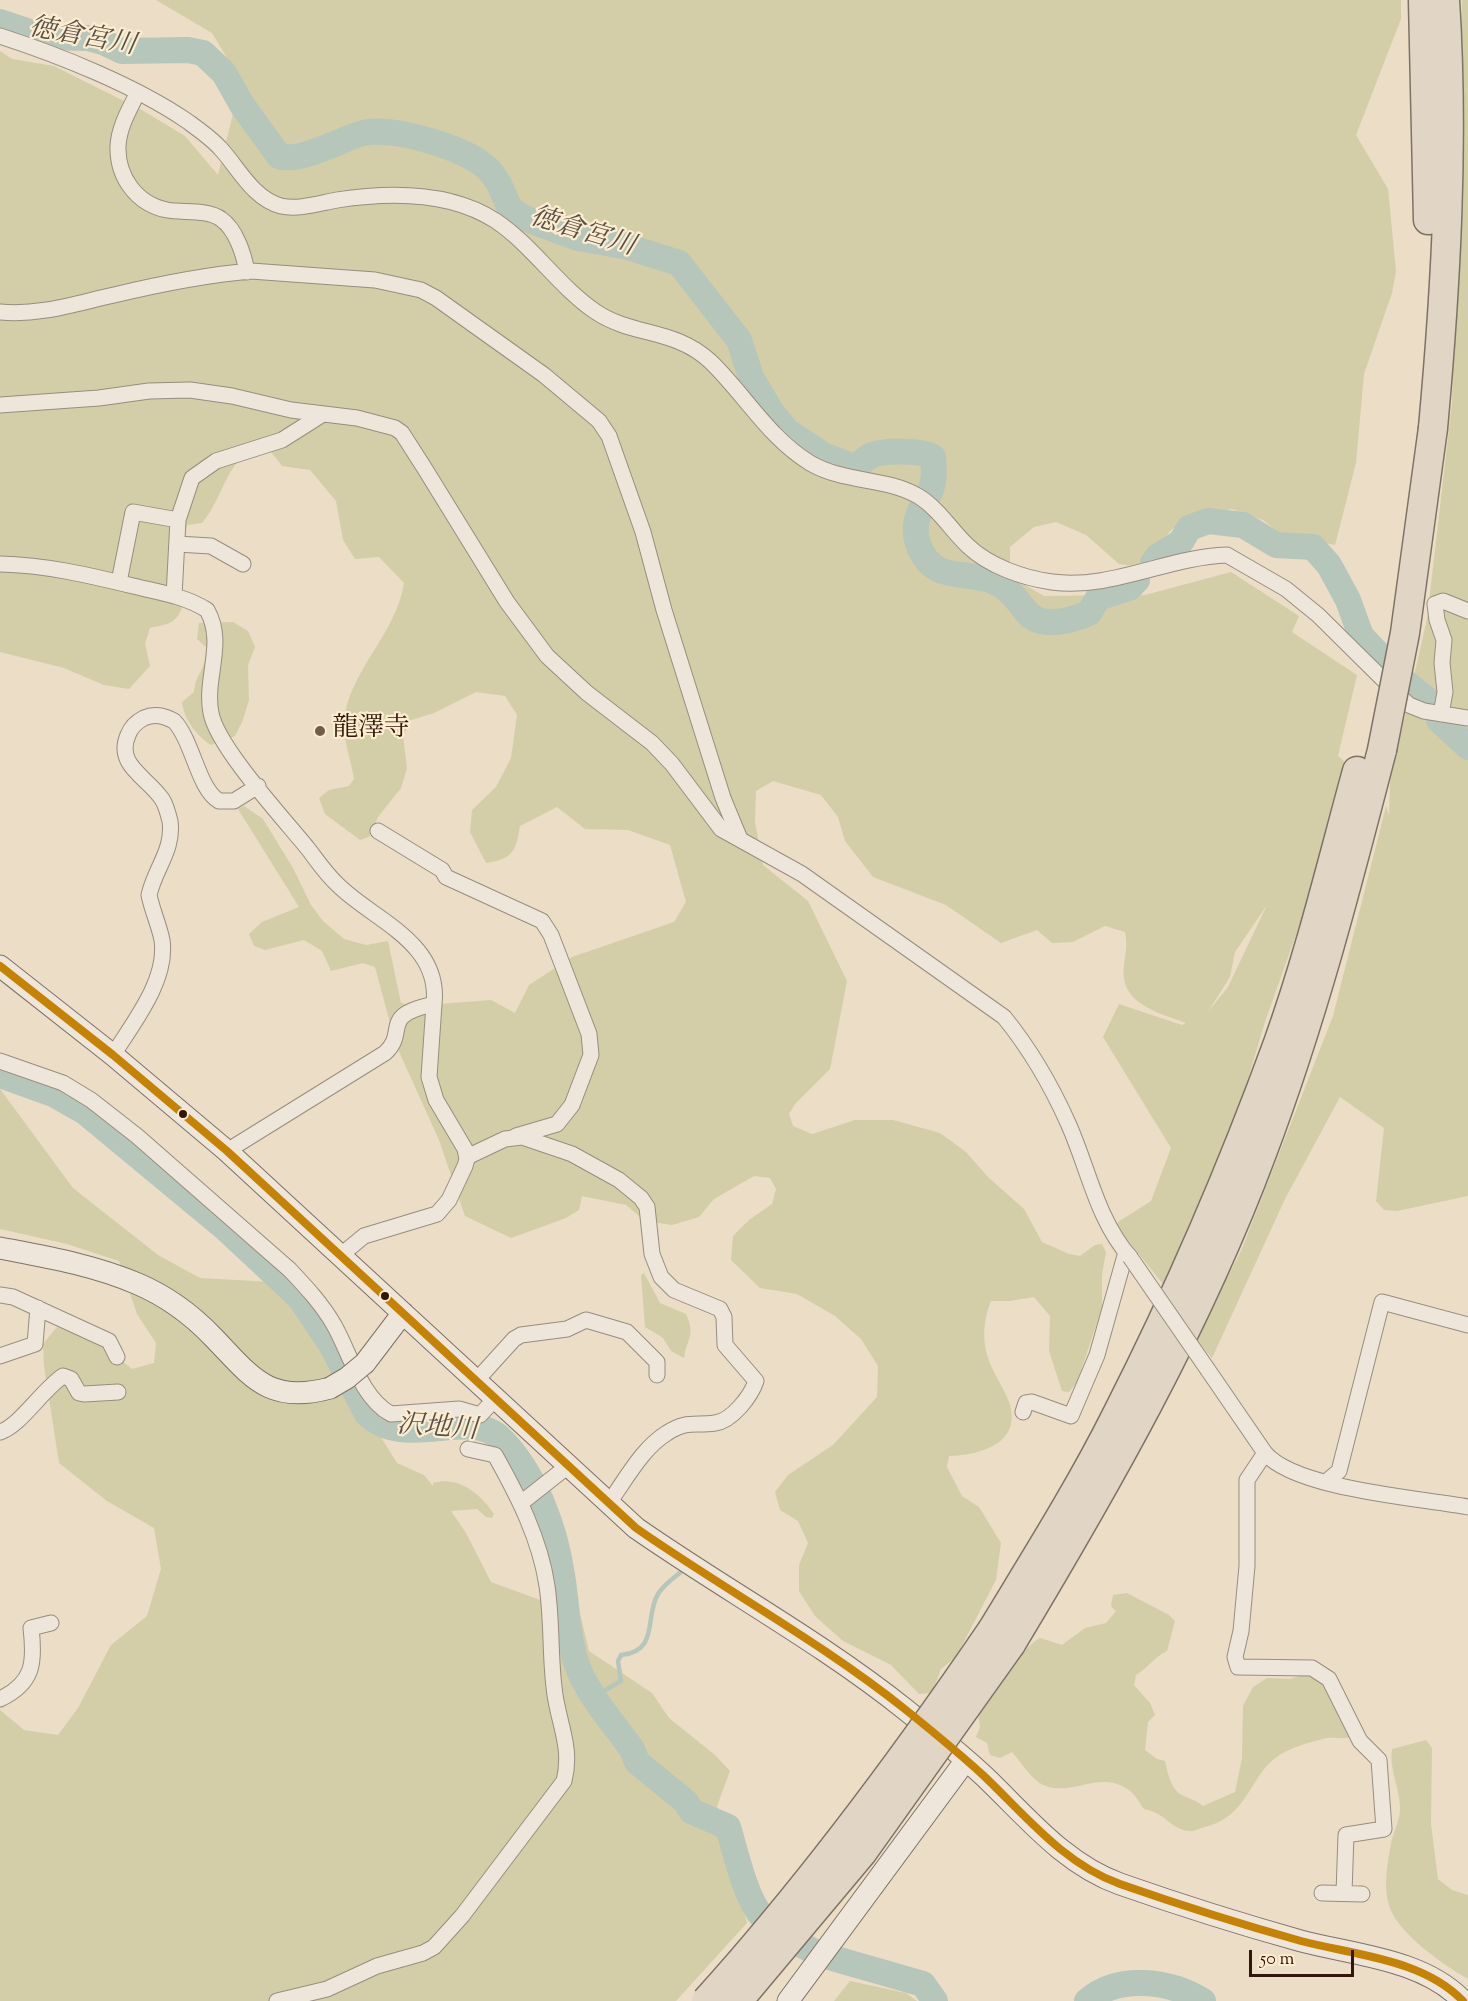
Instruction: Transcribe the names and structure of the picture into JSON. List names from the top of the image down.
{
  "water": ["徳倉宮川", "沢地川"],
  "places": ["龍澤寺"],
  "scale_bar": "50 m"
}
